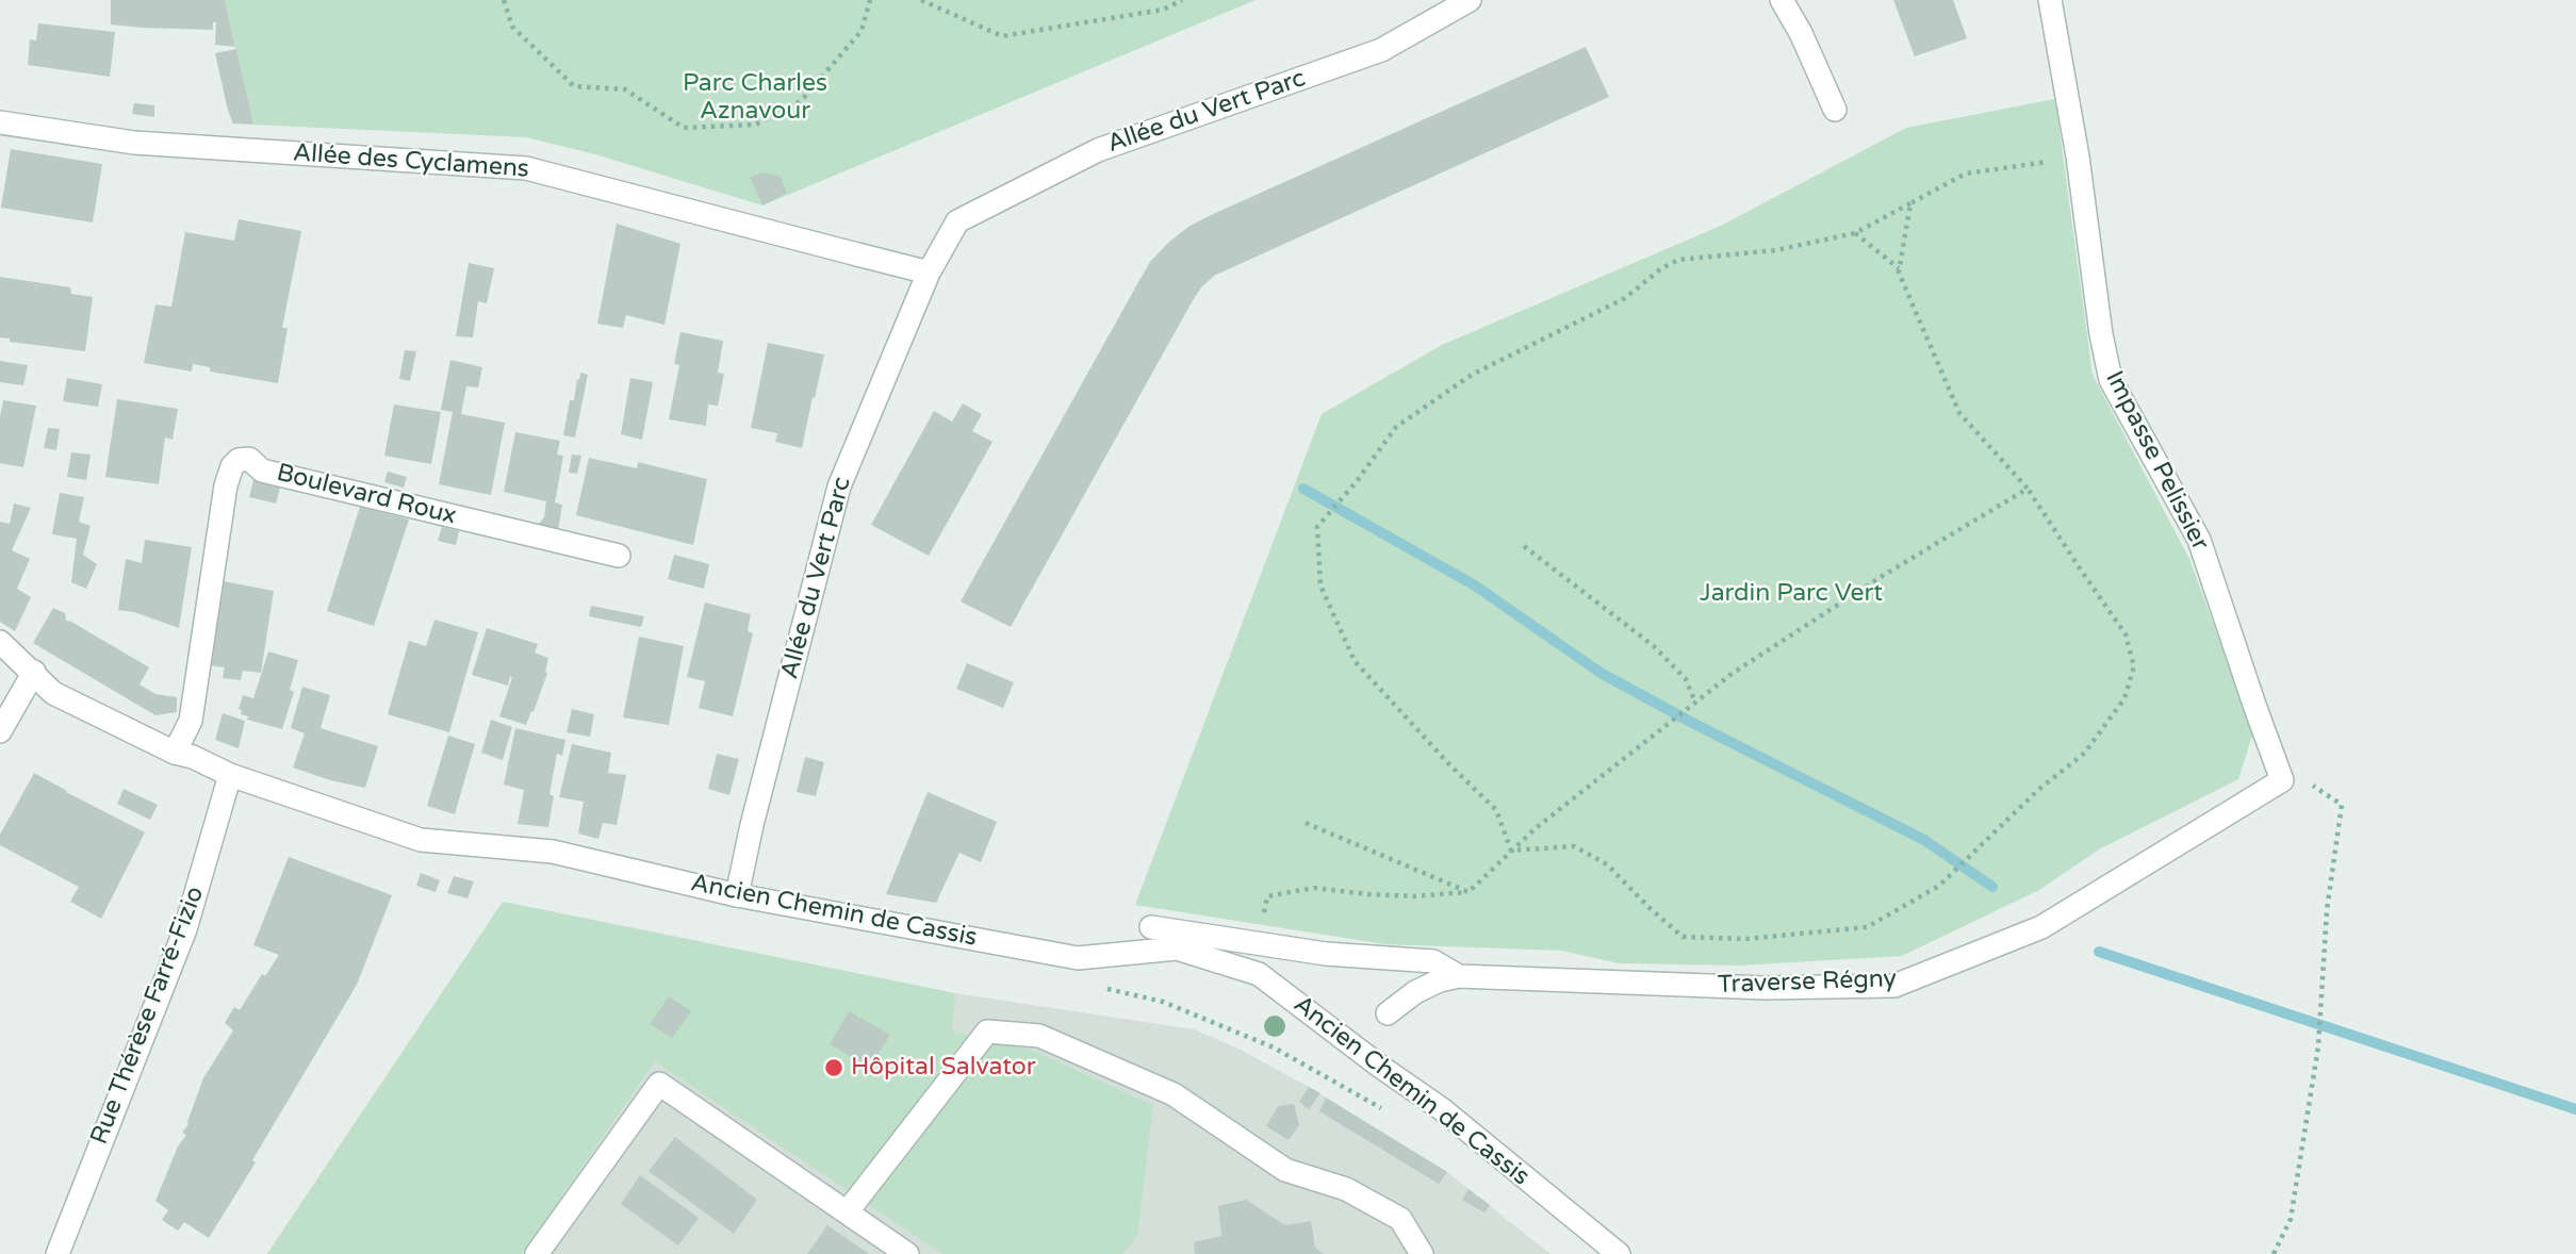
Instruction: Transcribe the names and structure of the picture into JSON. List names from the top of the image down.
{
  "streets": {
    "street": [
      "Allée du Vert Parc",
      "Allée des Cyclamens",
      "Impasse Pelissier",
      "Boulevard Roux",
      "Ancien Chemin de Cassis",
      "Traverse Régny",
      "Rue Thérèse Farré-Fizio"
    ]
  },
  "crossings": [
    ["Allée du Vert Parc", "Allée des Cyclamens"],
    ["Allée du Vert Parc", "Ancien Chemin de Cassis"],
    ["Impasse Pelissier", "Traverse Régny"],
    ["Boulevard Roux", "Ancien Chemin de Cassis"],
    ["Ancien Chemin de Cassis", "Rue Thérèse Farré-Fizio"]
  ],
  "parks": ["Parc Charles Aznavour", "Jardin Parc Vert"],
  "places": ["Hôpital Salvator"]
}
